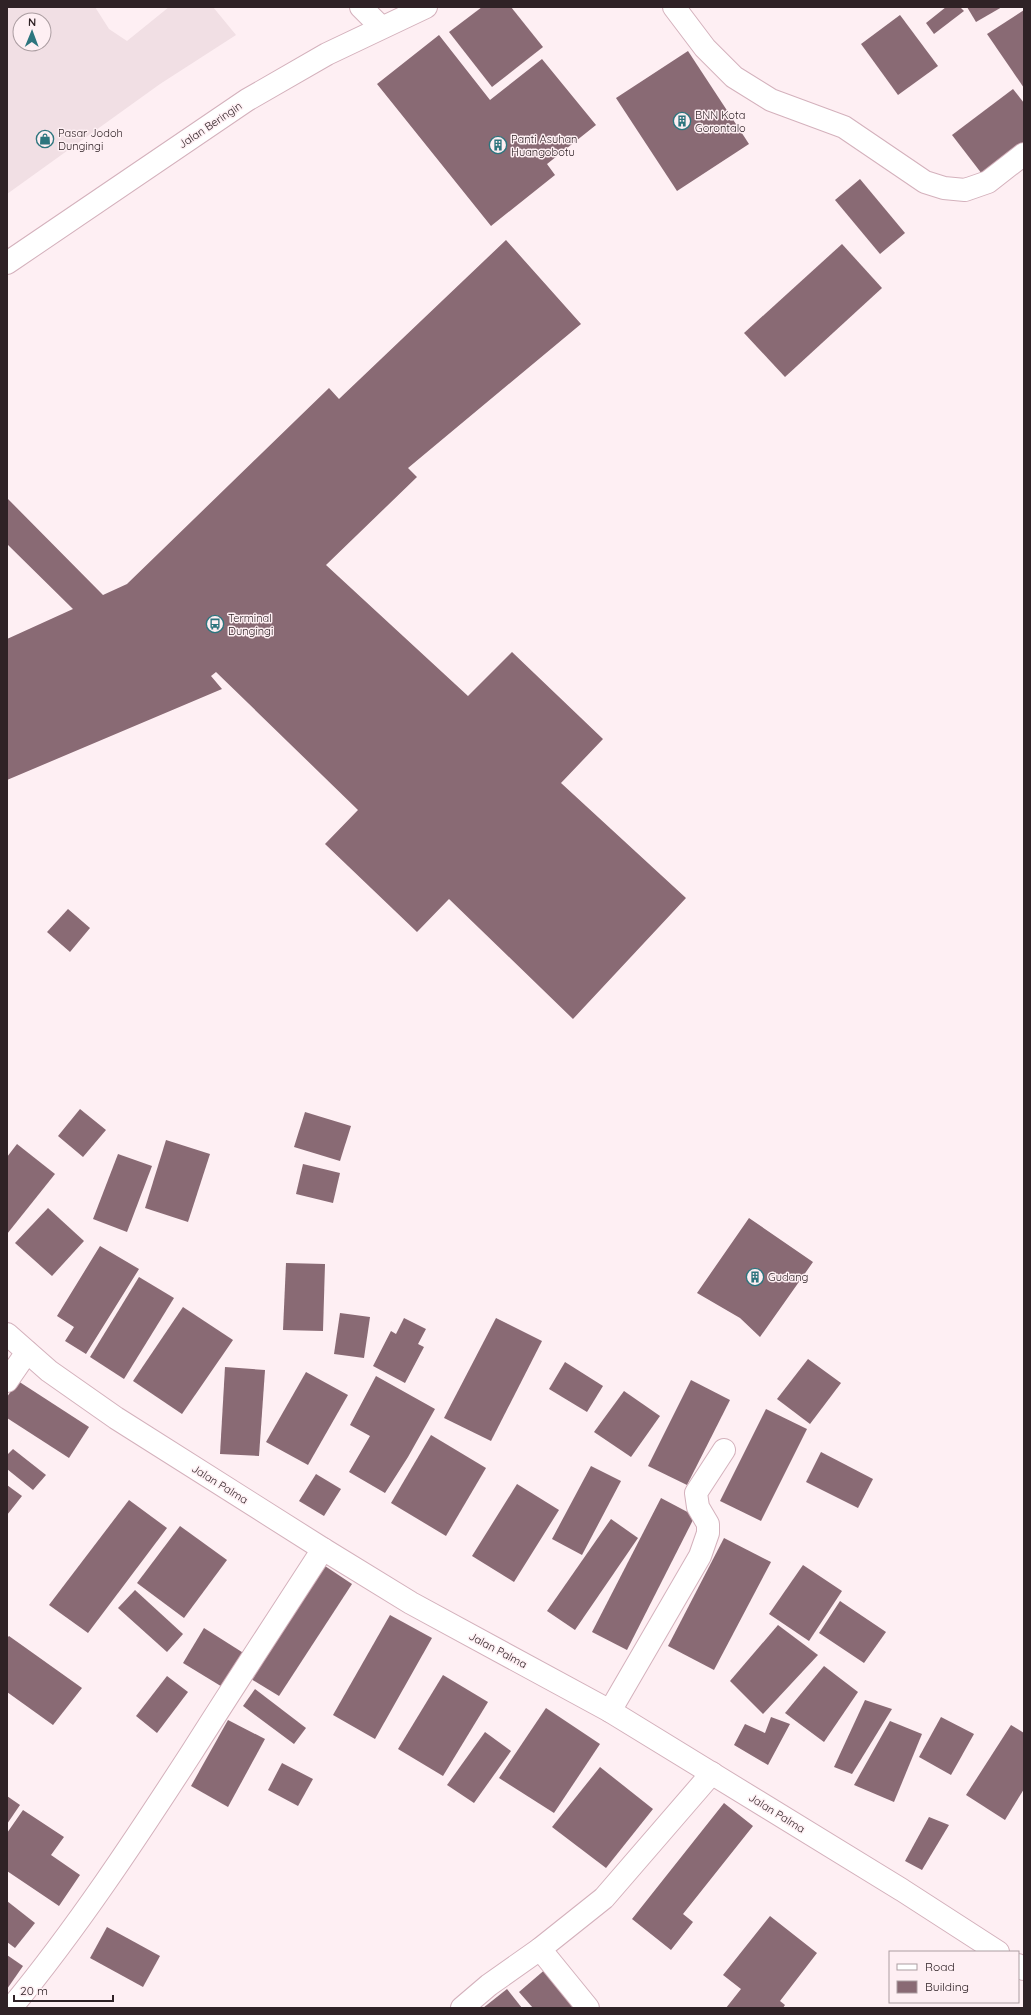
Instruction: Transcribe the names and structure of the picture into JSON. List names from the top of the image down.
{
  "streets": {
    "street": ["Jalan Beringin", "Jalan Palma"]
  },
  "places": {
    "building": ["BNN Kota Gorontalo", "Panti Asuhan Huangobotu", "Gudang"],
    "shop": ["Pasar Jodoh Dungingi"],
    "bus stop": ["Terminal Dungingi"]
  },
  "legend": ["Road", "Building"],
  "scale_bar": "20 m",
  "north": "top"
}
